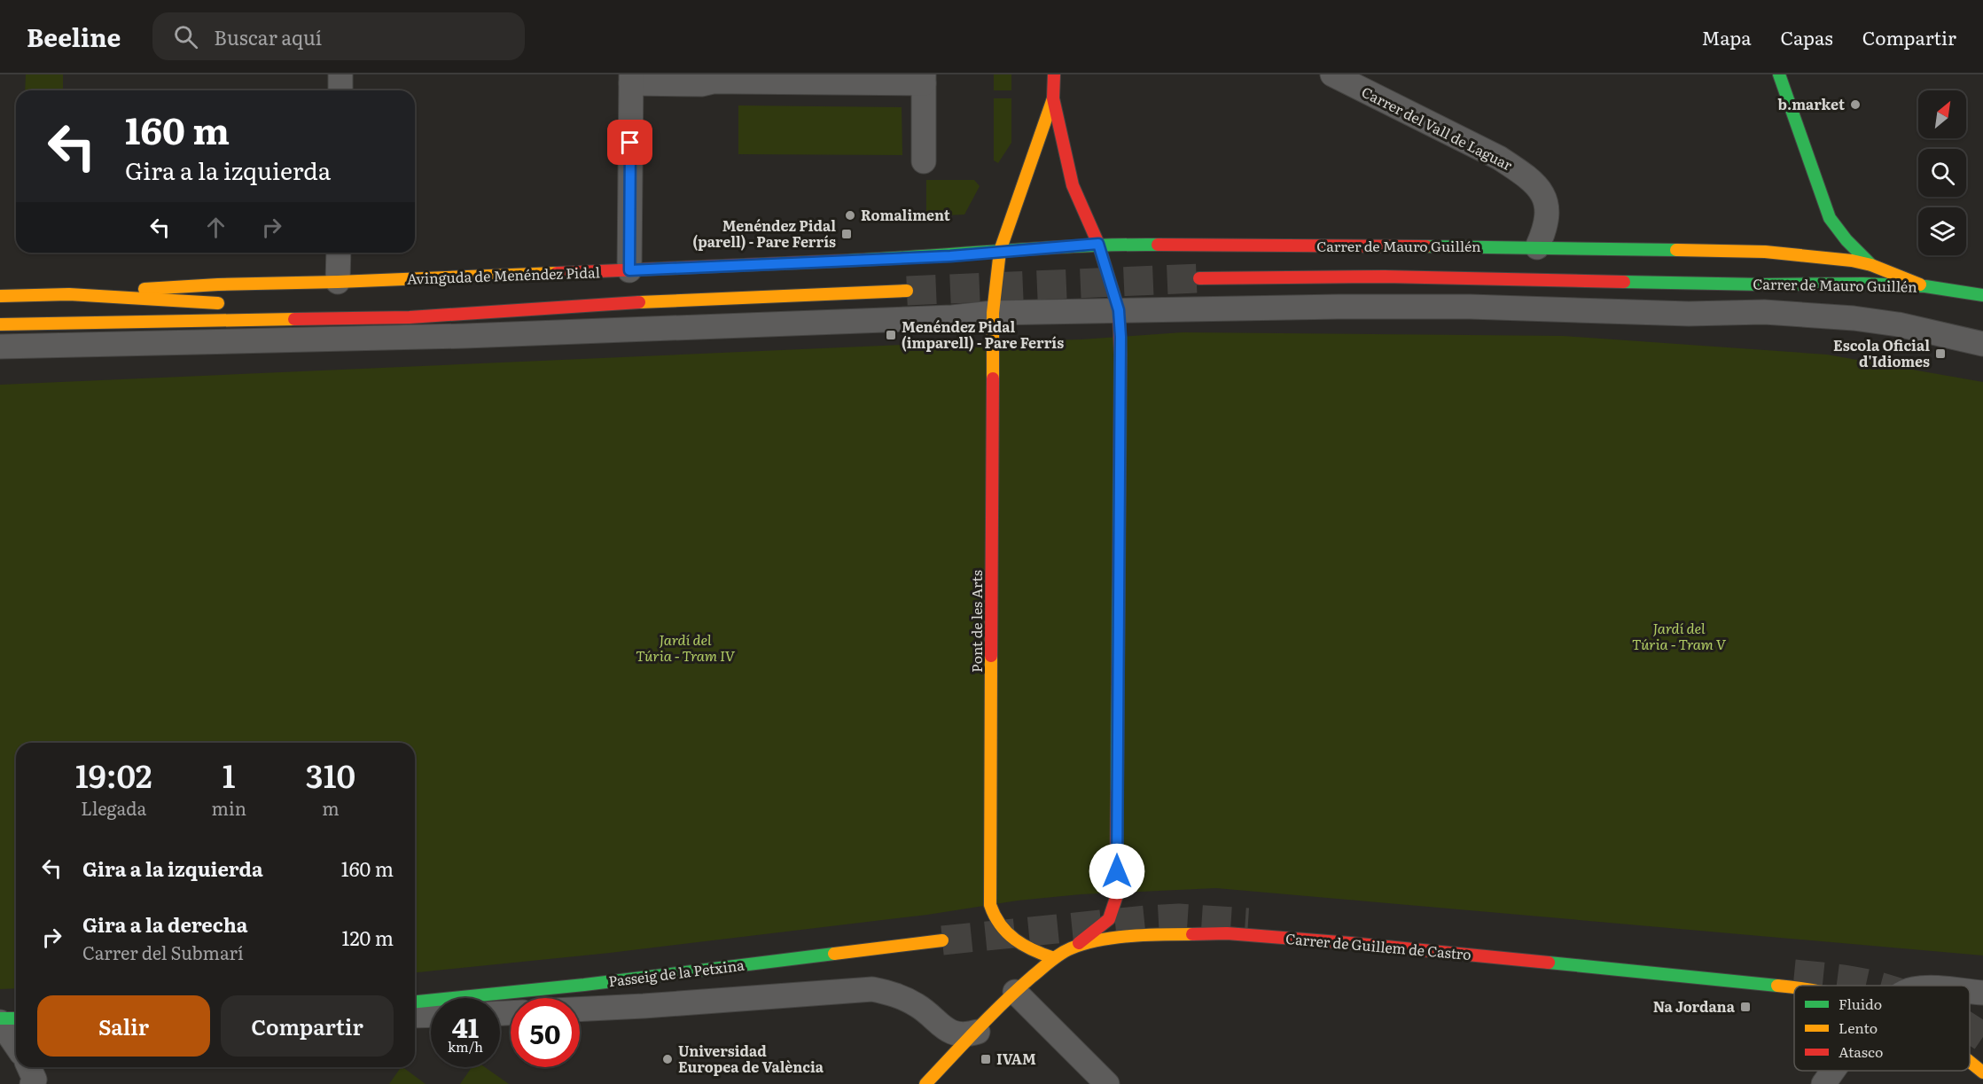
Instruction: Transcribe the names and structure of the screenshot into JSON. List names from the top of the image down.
{
  "streets": {
    "main road": [
      "Carrer de Mauro Guillén",
      "Avinguda de Menéndez Pidal",
      "Pont de les Arts",
      "Carrer de Guillem de Castro",
      "Passeig de la Petxina"
    ],
    "street": ["Carrer del Vall de Laguar"]
  },
  "crossings": [
    ["Carrer del Vall de Laguar", "Carrer de Mauro Guillén"],
    ["Carrer de Mauro Guillén", "Avinguda de Menéndez Pidal"],
    ["Carrer de Mauro Guillén", "Pont de les Arts"],
    ["Avinguda de Menéndez Pidal", "Pont de les Arts"],
    ["Pont de les Arts", "Carrer de Guillem de Castro"],
    ["Carrer de Guillem de Castro", "Passeig de la Petxina"]
  ],
  "parks": ["Jardí del Túria - Tram V", "Jardí del Túria - Tram IV"],
  "places": {
    "other": ["b.market", "Romaliment", "Universidad Europea de València"],
    "transit": [
      "Menéndez Pidal (parell) - Pare Ferrís",
      "Menéndez Pidal (imparell) - Pare Ferrís",
      "Escola Oficial d'Idiomes",
      "Na Jordana",
      "IVAM"
    ]
  },
  "legend": ["Fluido", "Lento", "Atasco"],
  "north": "top right",
  "page": {
    "header": "Beeline",
    "search": "Buscar aquí",
    "nav": ["Mapa", "Capas", "Compartir"],
    "turn": ["160 m", "Gira a la izquierda"],
    "eta": [
      "19:02",
      "Llegada",
      "1",
      "min",
      "310",
      "m"
    ],
    "list": [
      {
        "name": "Gira a la izquierda",
        "value": "160 m"
      },
      {
        "name": "Gira a la derecha",
        "note": "Carrer del Submarí",
        "value": "120 m"
      }
    ],
    "buttons": ["Salir", "Compartir"],
    "speed": "41 km/h",
    "limit": "50"
  }
}
